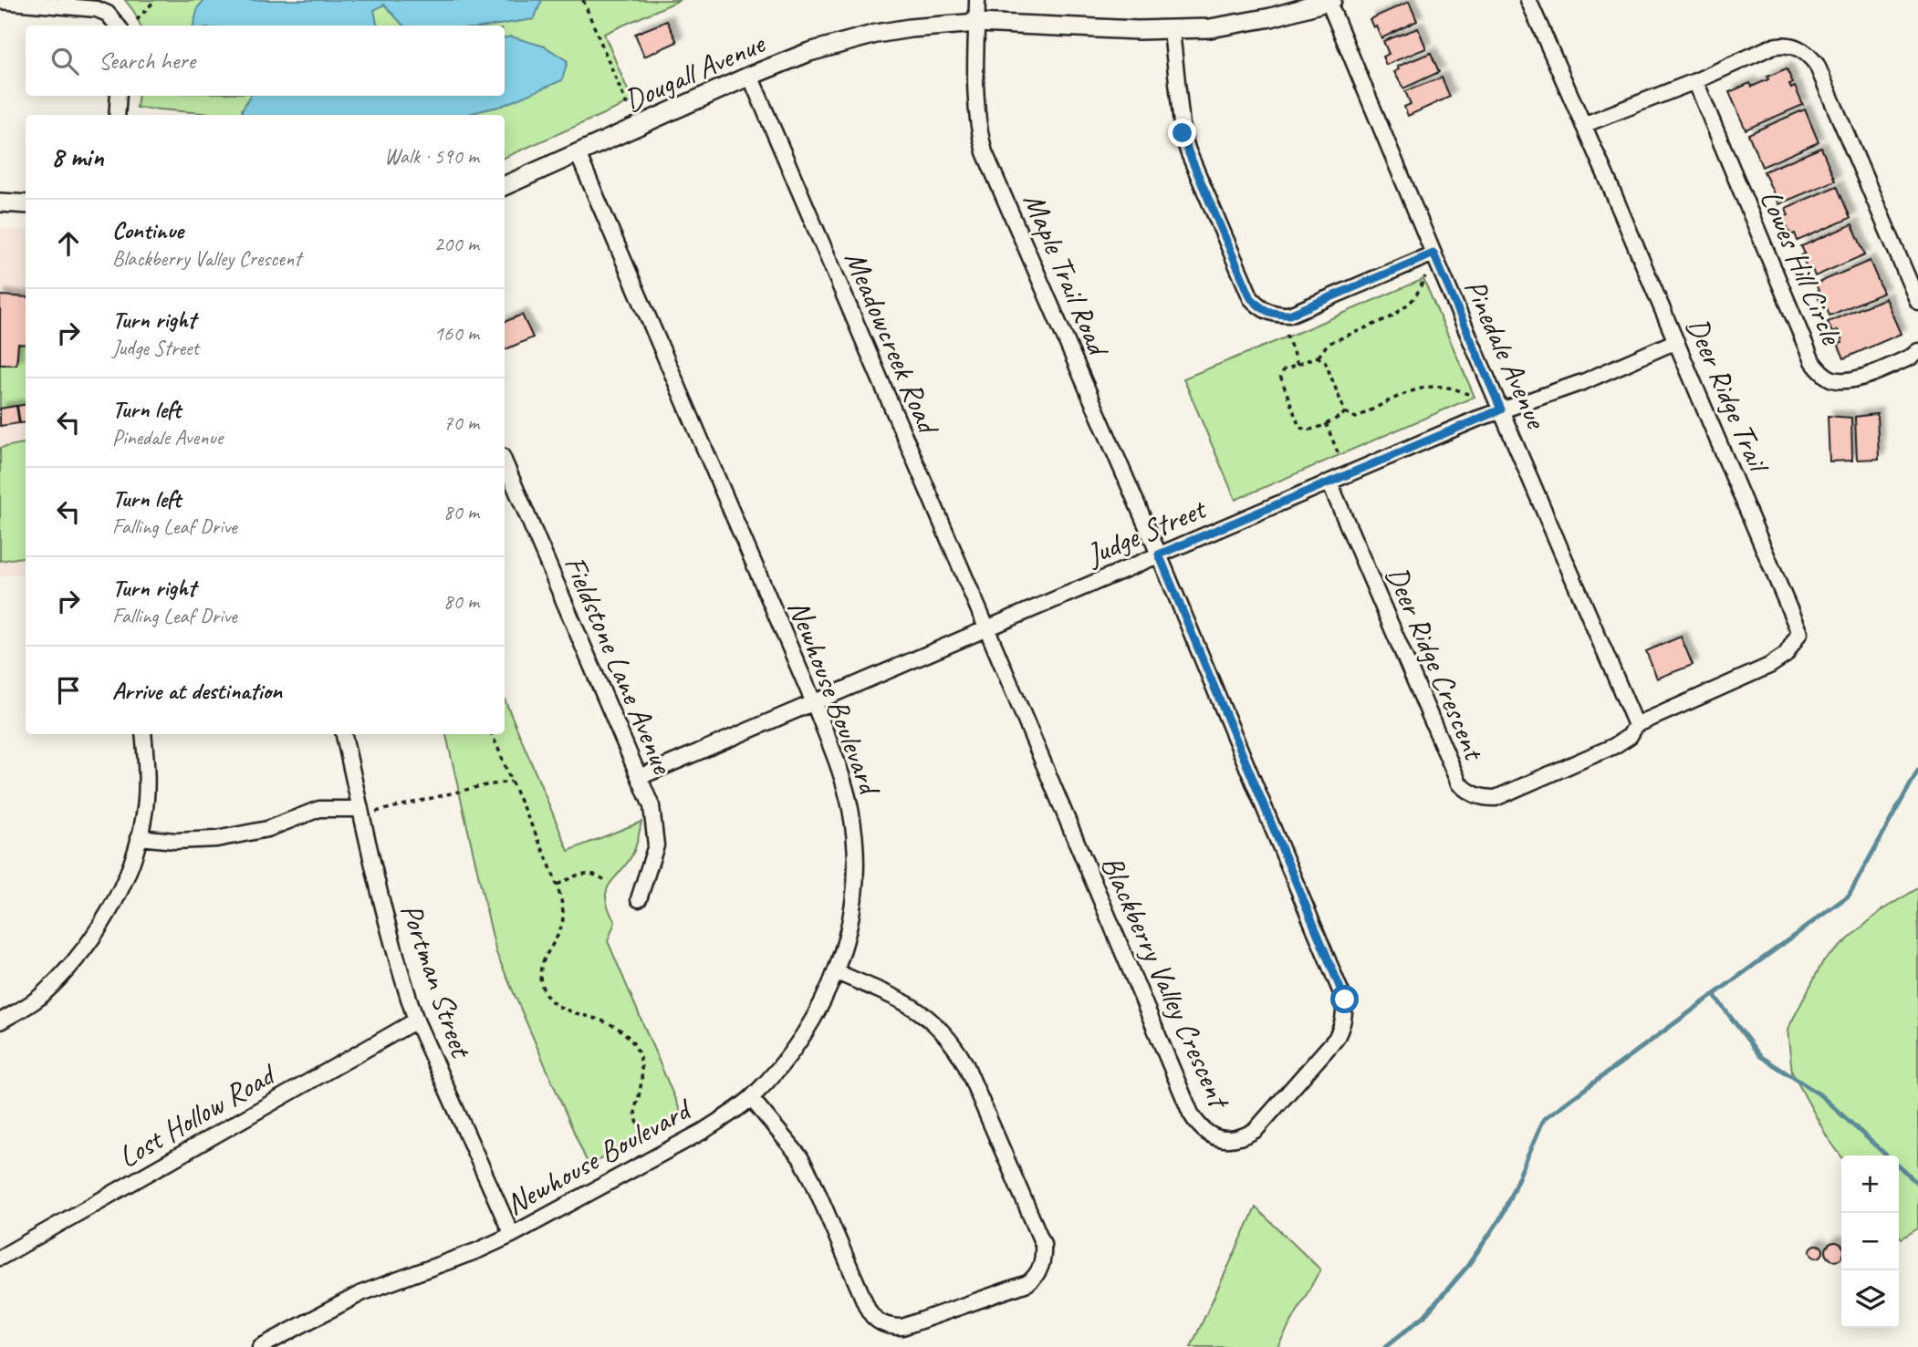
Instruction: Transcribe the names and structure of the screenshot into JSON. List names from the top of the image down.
{
  "streets": {
    "street": [
      "Dougall Avenue",
      "Lowes Hill Circle",
      "Maple Trail Road",
      "Meadowcreek Road",
      "Pinedale Avenue",
      "Deer Ridge Trail",
      "Judge Street",
      "Deer Ridge Crescent",
      "Fieldstone Lane Avenue",
      "Newhouse Boulevard",
      "Portman Street",
      "Blackberry Valley Crescent",
      "Lost Hollow Road"
    ]
  },
  "crossings": [
    ["Dougall Avenue", "Maple Trail Road"],
    ["Dougall Avenue", "Meadowcreek Road"],
    ["Dougall Avenue", "Pinedale Avenue"],
    ["Dougall Avenue", "Newhouse Boulevard"],
    ["Maple Trail Road", "Judge Street"],
    ["Maple Trail Road", "Blackberry Valley Crescent"],
    ["Meadowcreek Road", "Judge Street"],
    ["Meadowcreek Road", "Blackberry Valley Crescent"],
    ["Pinedale Avenue", "Deer Ridge Trail"],
    ["Pinedale Avenue", "Judge Street"],
    ["Pinedale Avenue", "Deer Ridge Crescent"],
    ["Deer Ridge Trail", "Judge Street"],
    ["Deer Ridge Trail", "Deer Ridge Crescent"],
    ["Judge Street", "Deer Ridge Crescent"],
    ["Judge Street", "Fieldstone Lane Avenue"],
    ["Judge Street", "Newhouse Boulevard"],
    ["Judge Street", "Blackberry Valley Crescent"],
    ["Newhouse Boulevard", "Portman Street"],
    ["Portman Street", "Lost Hollow Road"]
  ],
  "page": {
    "search": "Search here",
    "heading": ["8 min", "Walk · 590 m"],
    "list": [
      ["Continue", "Blackberry Valley Crescent", "200 m"],
      ["Turn right", "Judge Street", "160 m"],
      ["Turn left", "Pinedale Avenue", "70 m"],
      ["Turn left", "Falling Leaf Drive", "80 m"],
      ["Turn right", "Falling Leaf Drive", "80 m"],
      "Arrive at destination"
    ],
    "map_buttons": ["+", "−"]
  }
}
